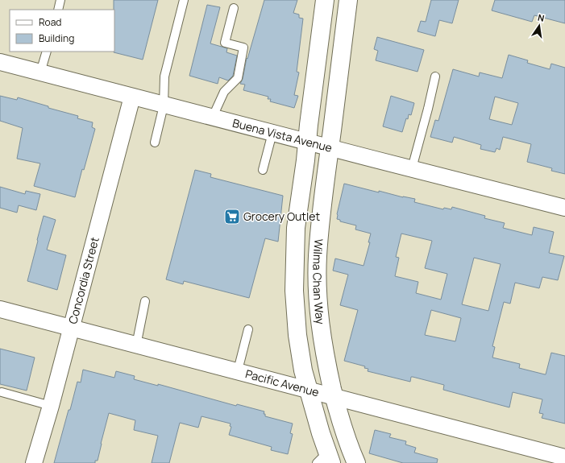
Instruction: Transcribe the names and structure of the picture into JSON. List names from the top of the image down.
{
  "streets": {
    "main road": ["Wilma Chan Way"],
    "street": ["Buena Vista Avenue", "Concordia Street", "Pacific Avenue"]
  },
  "crossings": [
    ["Buena Vista Avenue", "Concordia Street"],
    ["Buena Vista Avenue", "Wilma Chan Way"],
    ["Concordia Street", "Pacific Avenue"],
    ["Wilma Chan Way", "Pacific Avenue"]
  ],
  "places": {
    "supermarket": ["Grocery Outlet"]
  },
  "legend": ["Road", "Building"],
  "north": "top"
}
